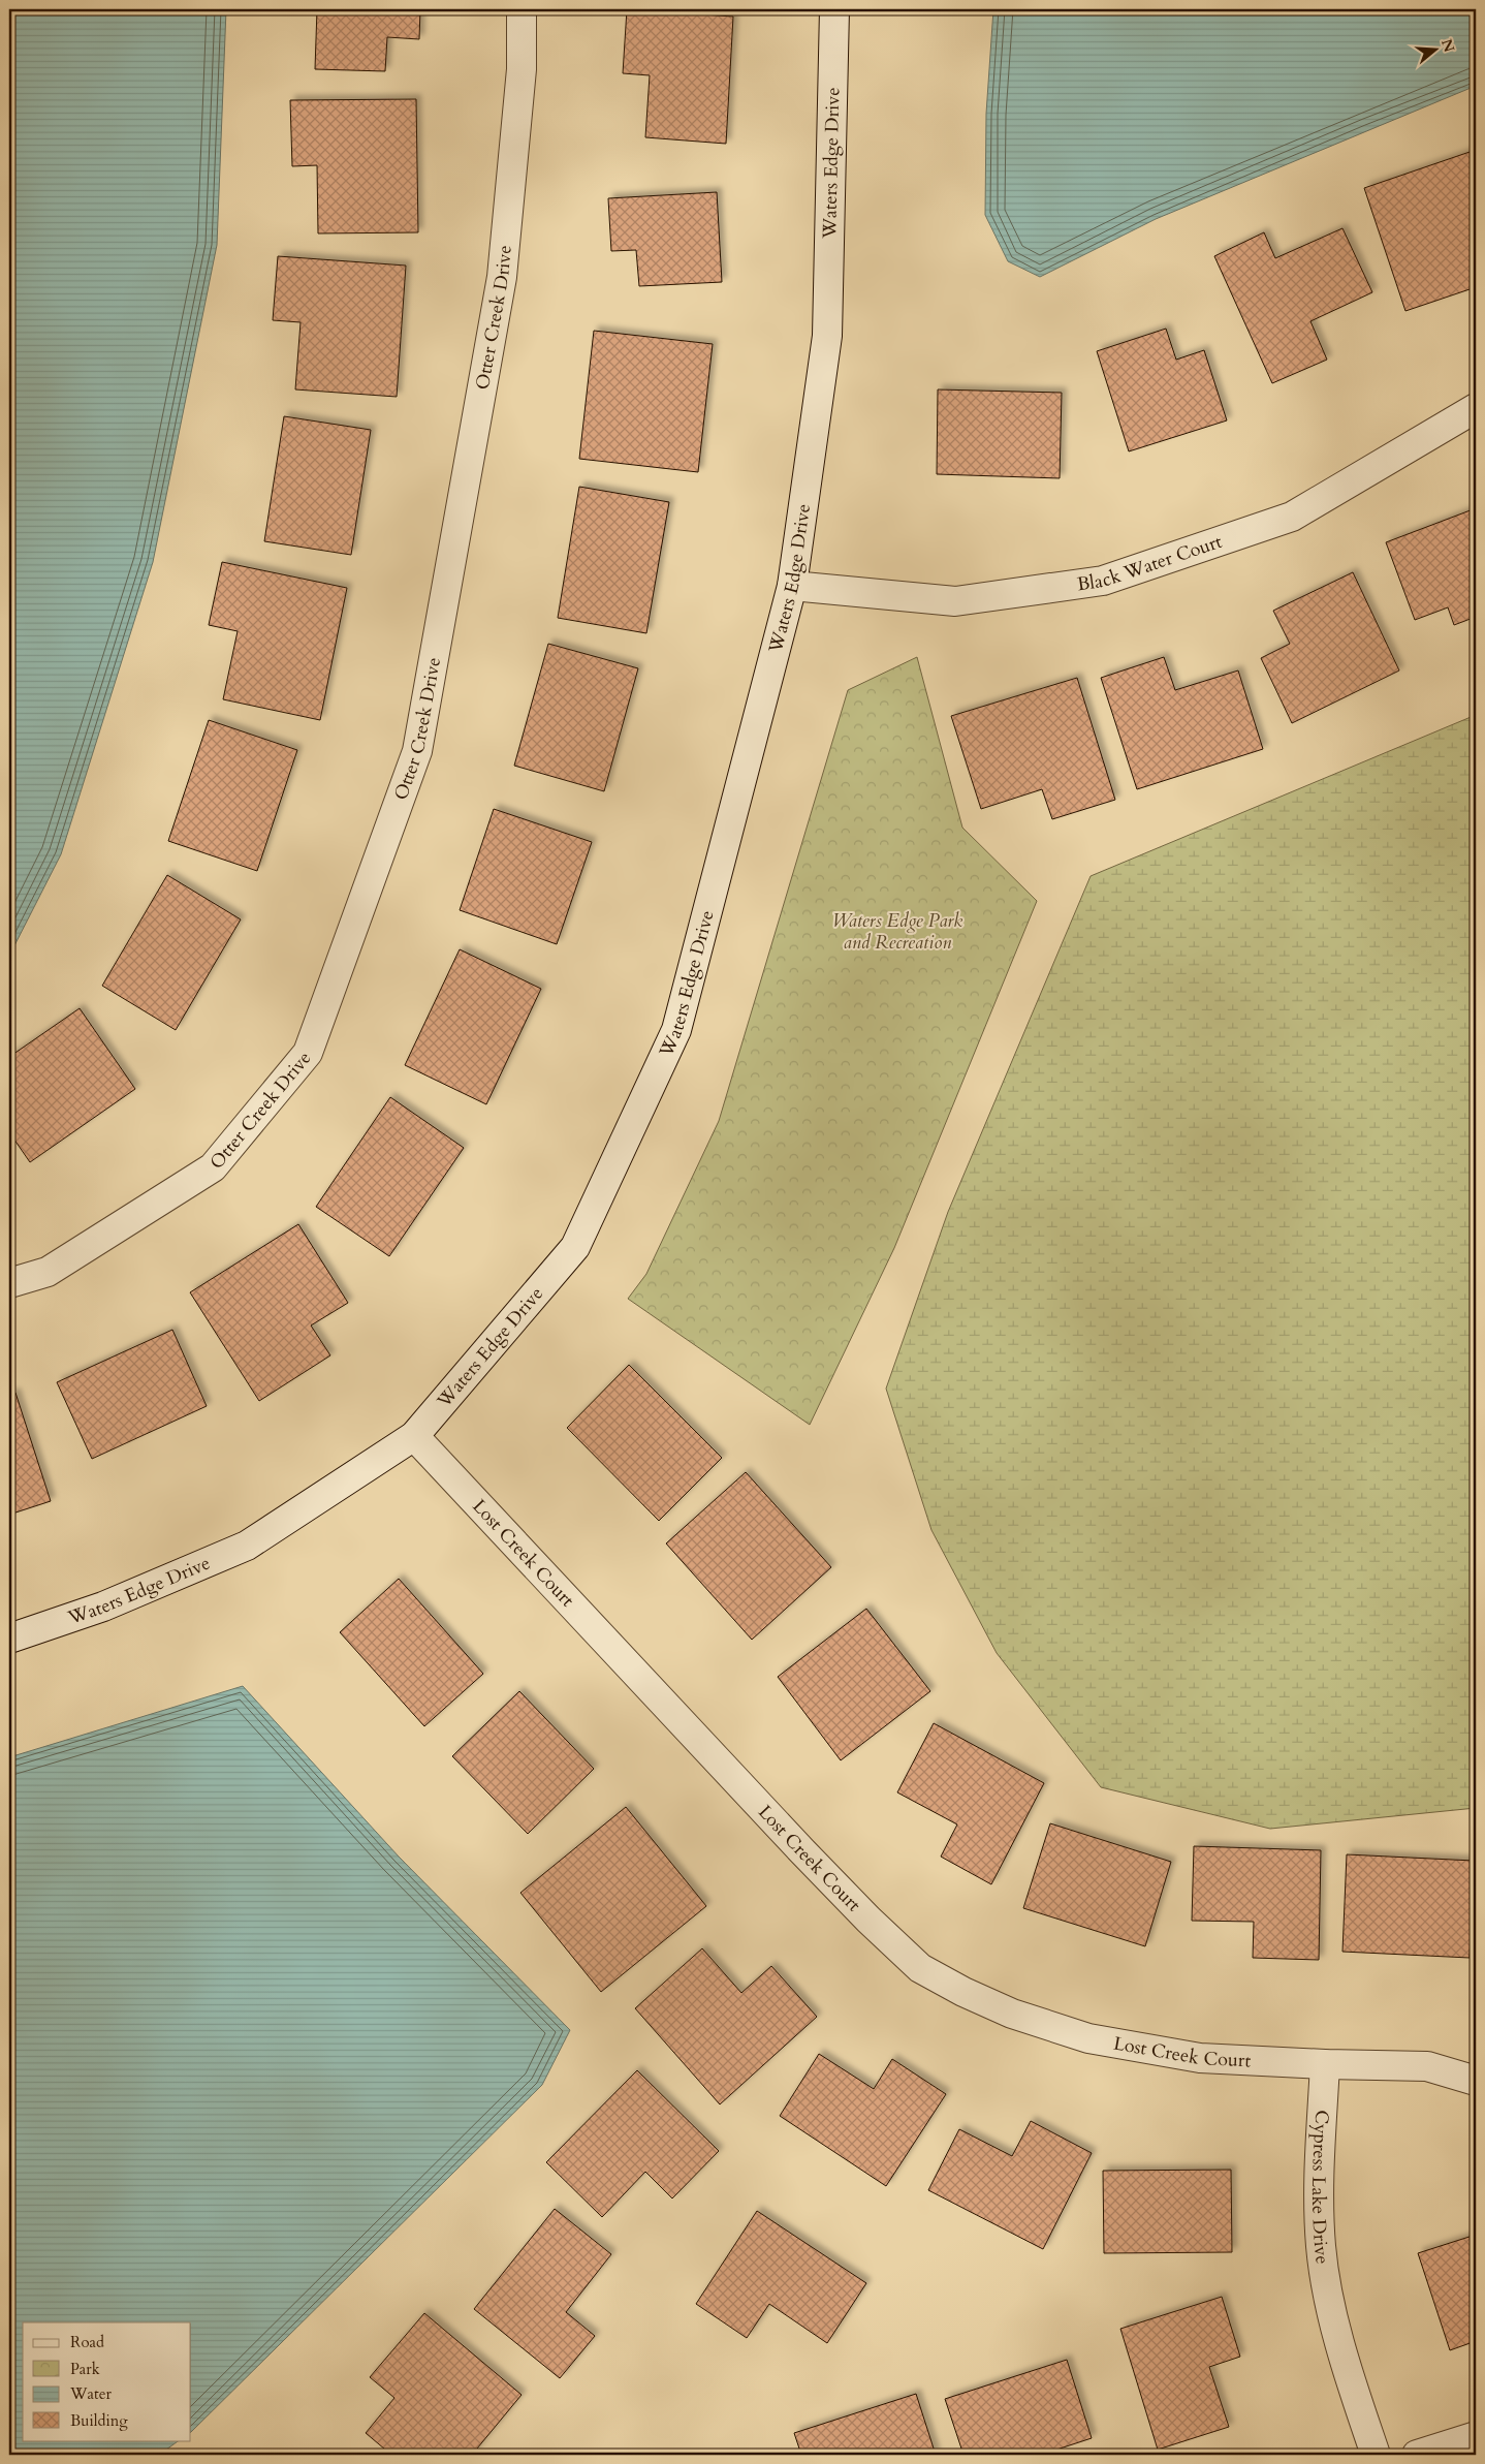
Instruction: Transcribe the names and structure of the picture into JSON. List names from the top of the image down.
{
  "streets": {
    "street": [
      "Waters Edge Drive",
      "Otter Creek Drive",
      "Black Water Court",
      "Lost Creek Court",
      "Cypress Lake Drive"
    ]
  },
  "crossings": [
    ["Waters Edge Drive", "Black Water Court"],
    ["Waters Edge Drive", "Lost Creek Court"],
    ["Lost Creek Court", "Cypress Lake Drive"]
  ],
  "parks": ["Waters Edge Park and Recreation"],
  "legend": [
    "Road",
    "Park",
    "Water",
    "Building"
  ],
  "north": "right"
}
